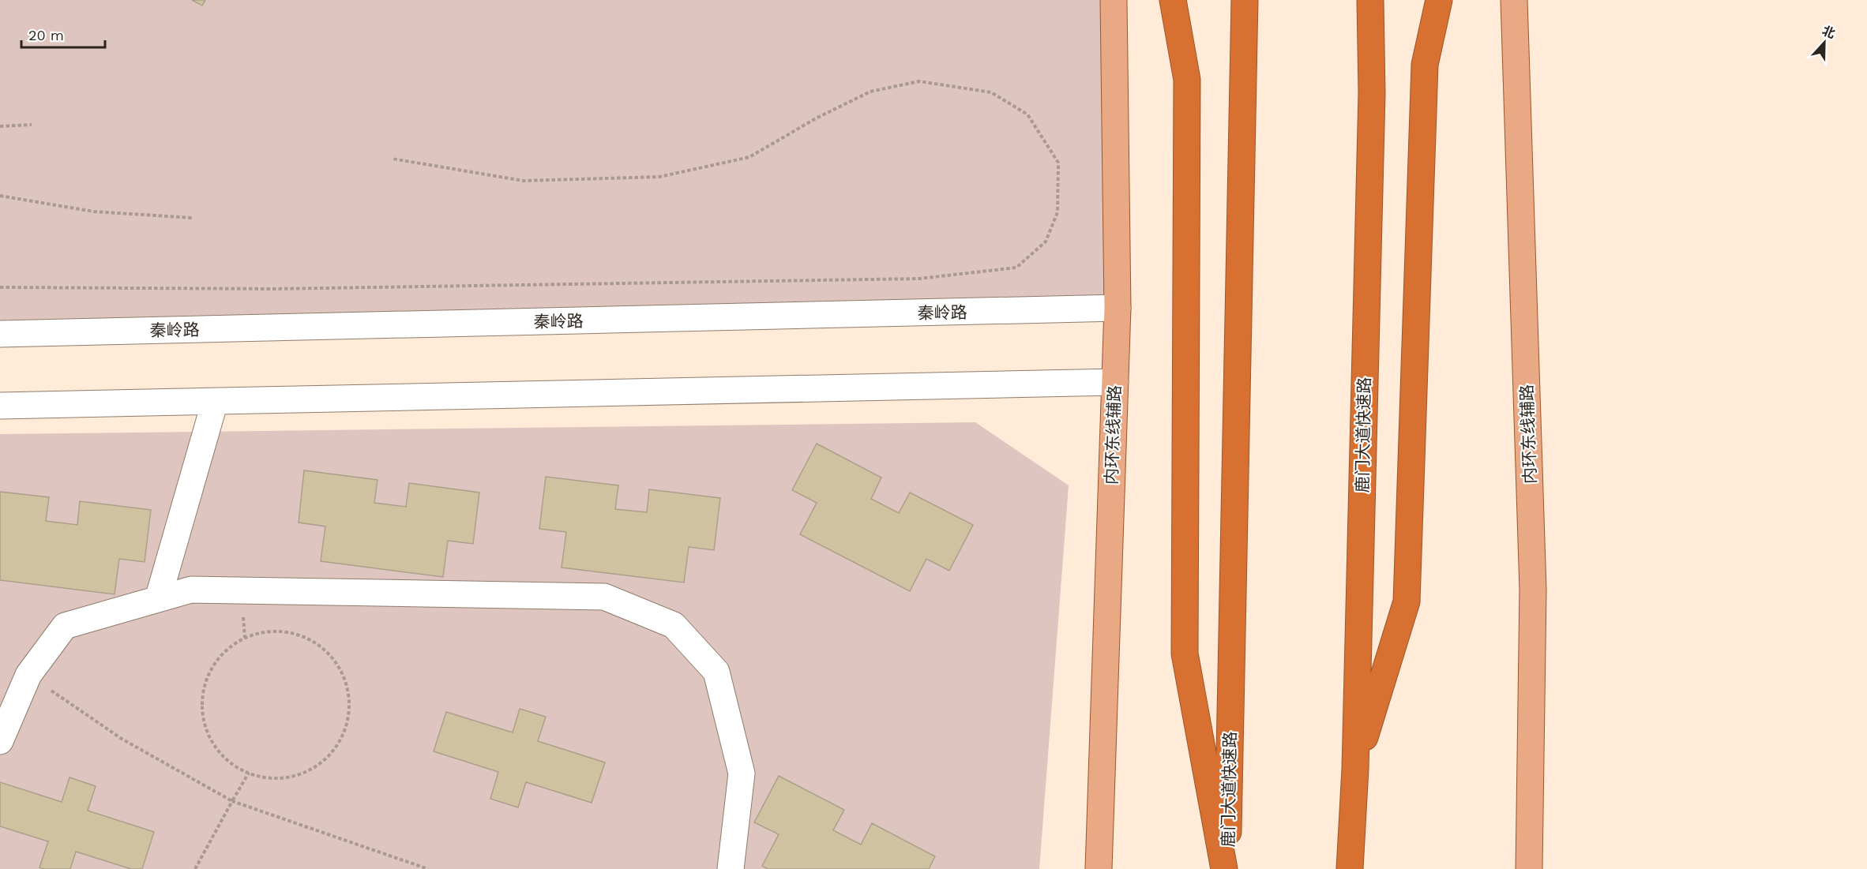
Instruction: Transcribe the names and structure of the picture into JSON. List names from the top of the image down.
{
  "streets": {
    "highway": ["鹿门大道快速路"],
    "main road": ["内环东线辅路"],
    "street": ["秦岭路"]
  },
  "crossings": [
    ["秦岭路", "内环东线辅路"]
  ],
  "scale_bar": "20 m",
  "north": "top"
}
